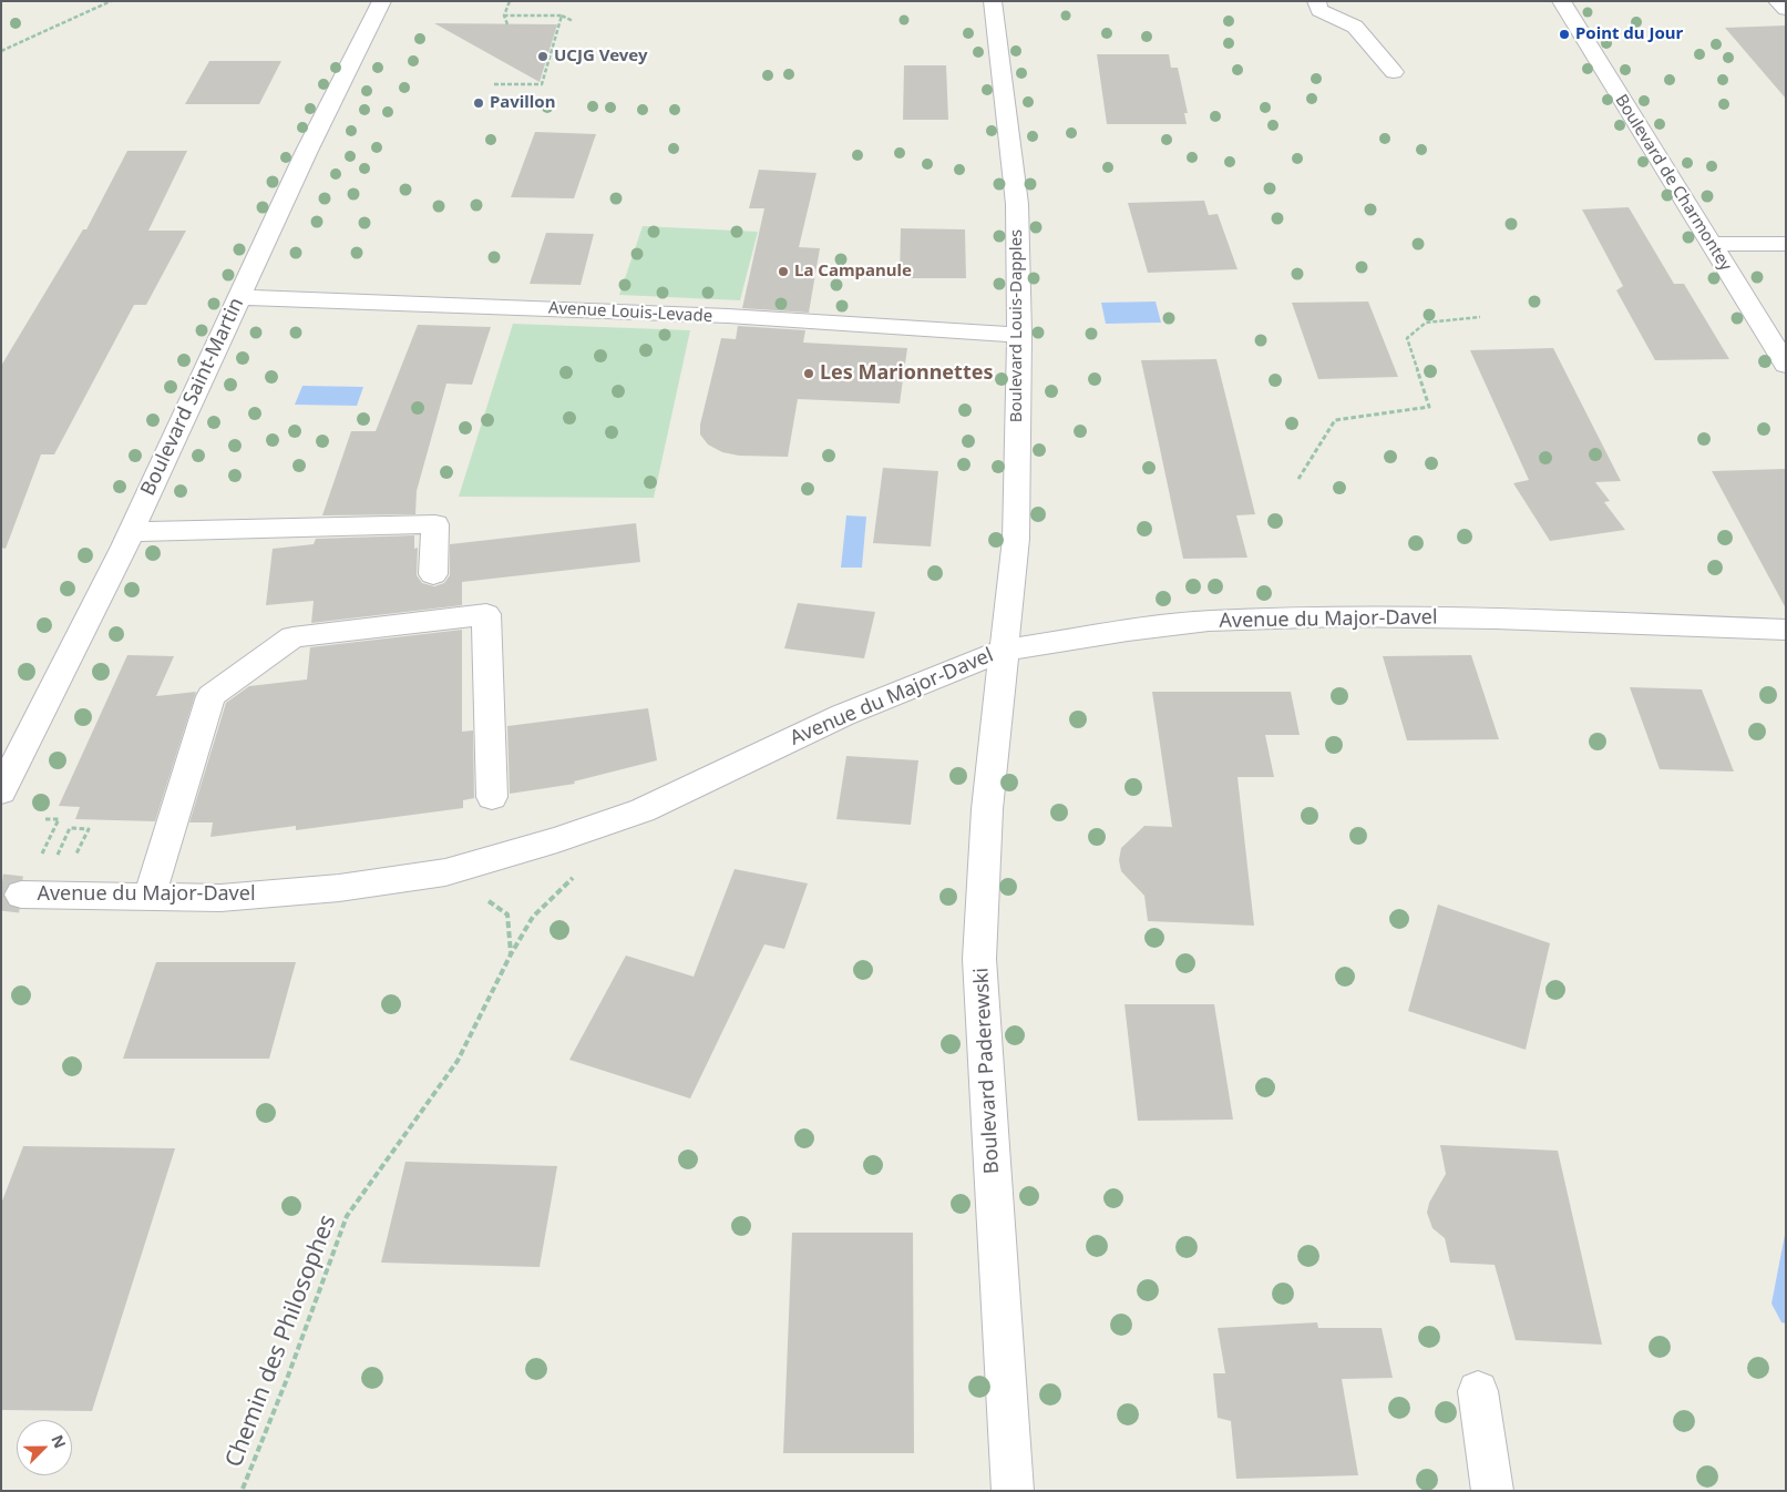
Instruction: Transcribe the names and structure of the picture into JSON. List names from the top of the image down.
{
  "streets": {
    "street": [
      "Boulevard de Charmontey",
      "Avenue Louis-Levade",
      "Boulevard Louis-Dapples",
      "Boulevard Saint-Martin",
      "Avenue du Major-Davel",
      "Boulevard Paderewski"
    ],
    "path": ["Chemin des Philosophes"]
  },
  "crossings": [
    ["Avenue Louis-Levade", "Boulevard Louis-Dapples"],
    ["Avenue Louis-Levade", "Boulevard Saint-Martin"],
    ["Boulevard Louis-Dapples", "Avenue du Major-Davel"],
    ["Boulevard Louis-Dapples", "Boulevard Paderewski"],
    ["Avenue du Major-Davel", "Boulevard Paderewski"]
  ],
  "places": [
    "Point du Jour",
    "UCJG Vevey",
    "Pavillon",
    "La Campanule",
    "Les Marionnettes"
  ],
  "north": "top right"
}
